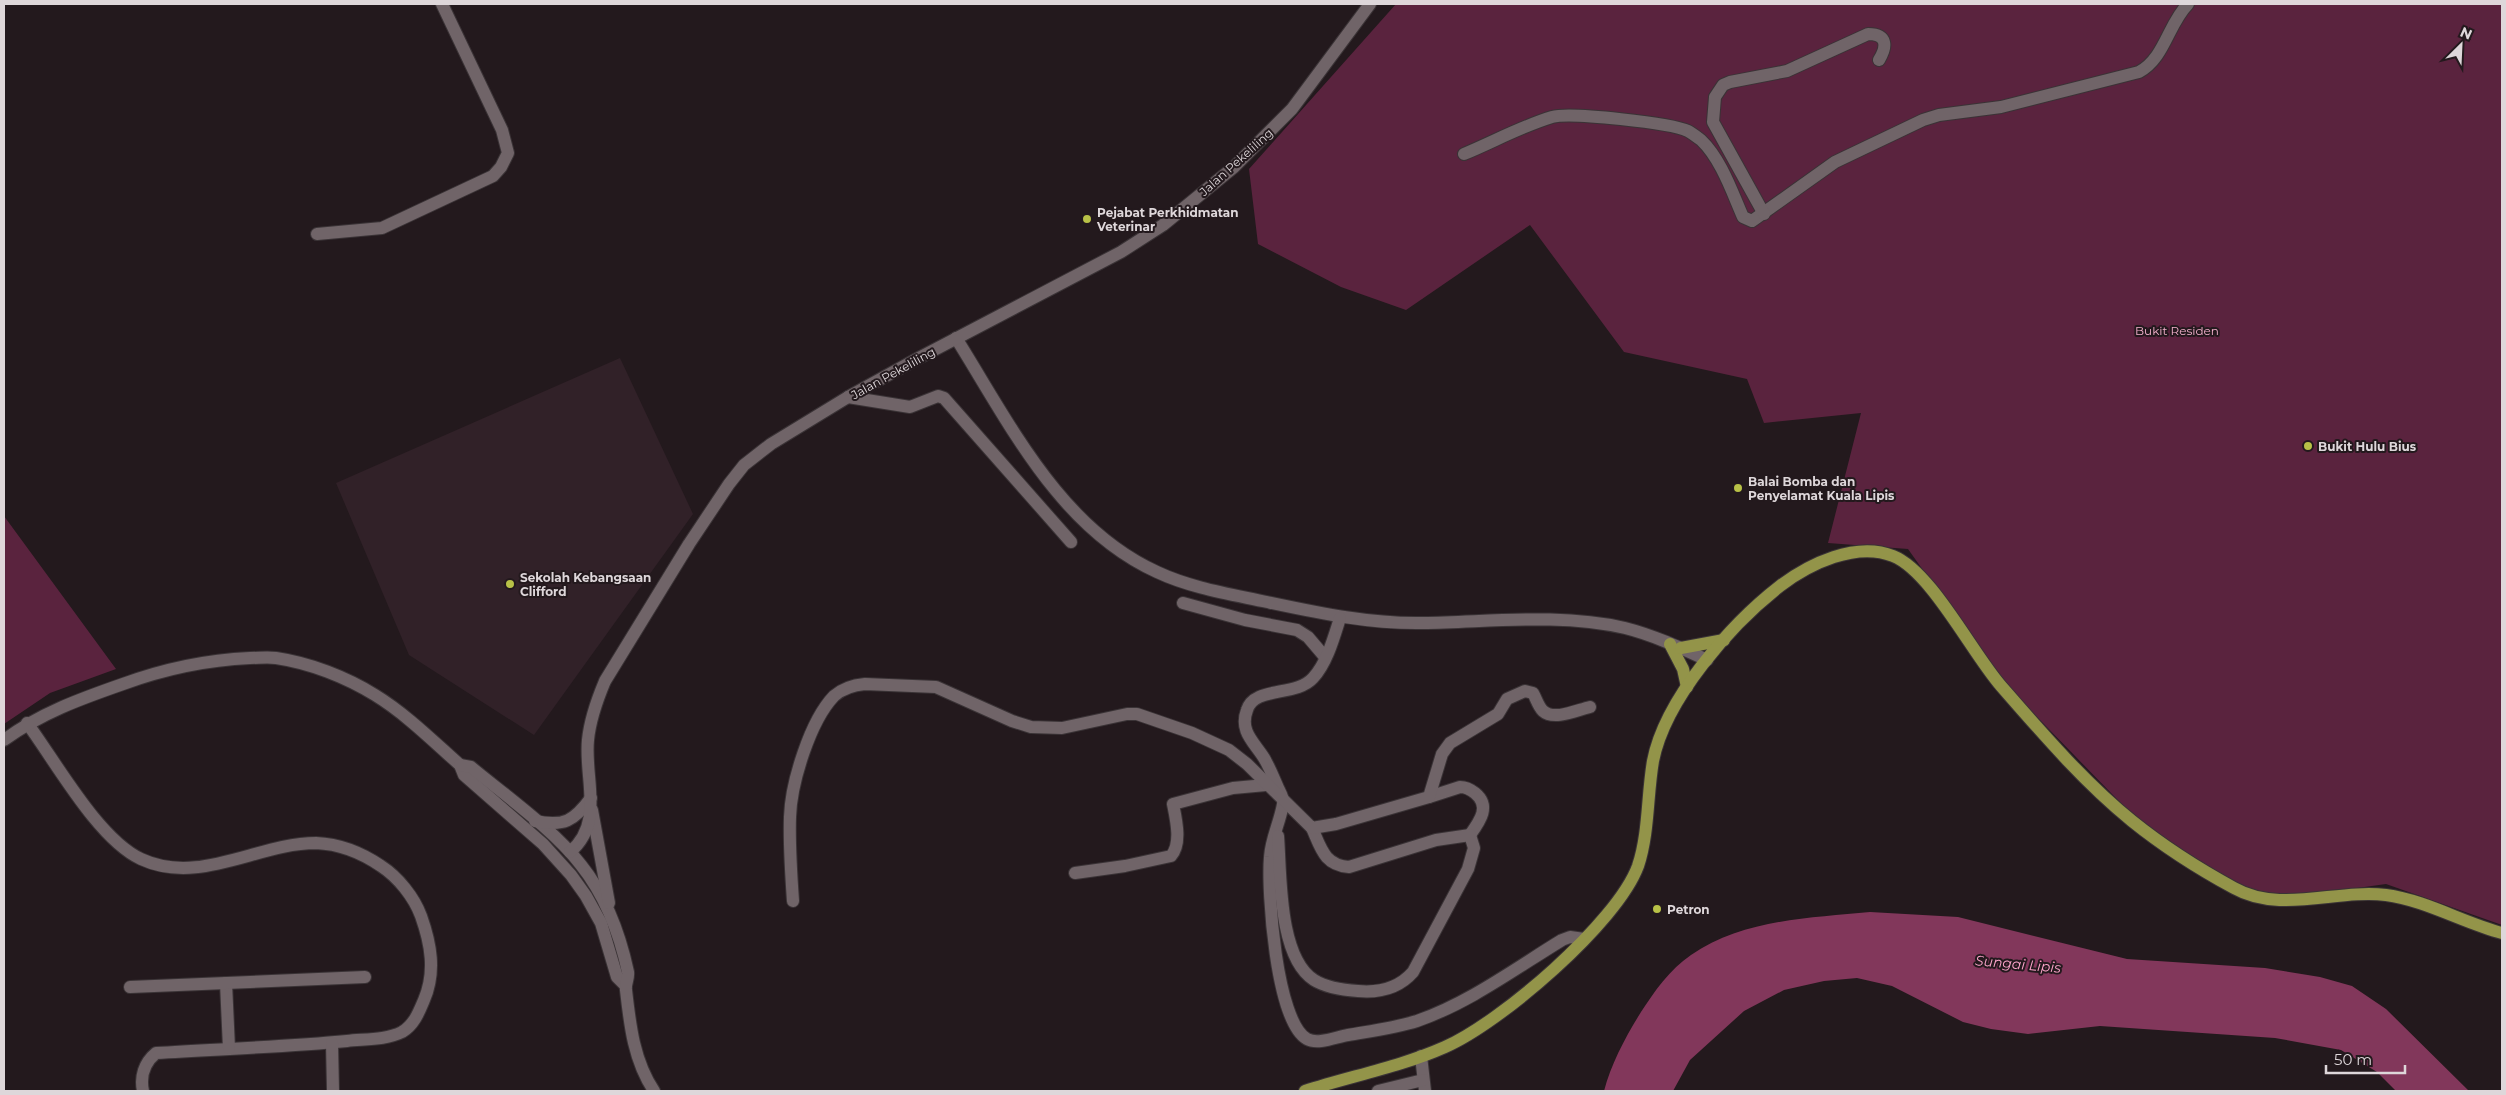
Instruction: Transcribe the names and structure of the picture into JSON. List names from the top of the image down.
{
  "streets": {
    "street": ["Jalan Pekeliling"]
  },
  "water": ["Sungai Lipis"],
  "parks": ["Bukit Residen"],
  "places": [
    "Pejabat Perkhidmatan Veterinar",
    "Bukit Hulu Bius",
    "Balai Bomba dan Penyelamat Kuala Lipis",
    "Sekolah Kebangsaan Clifford",
    "Petron"
  ],
  "scale_bar": "50 m",
  "north": "top right"
}
